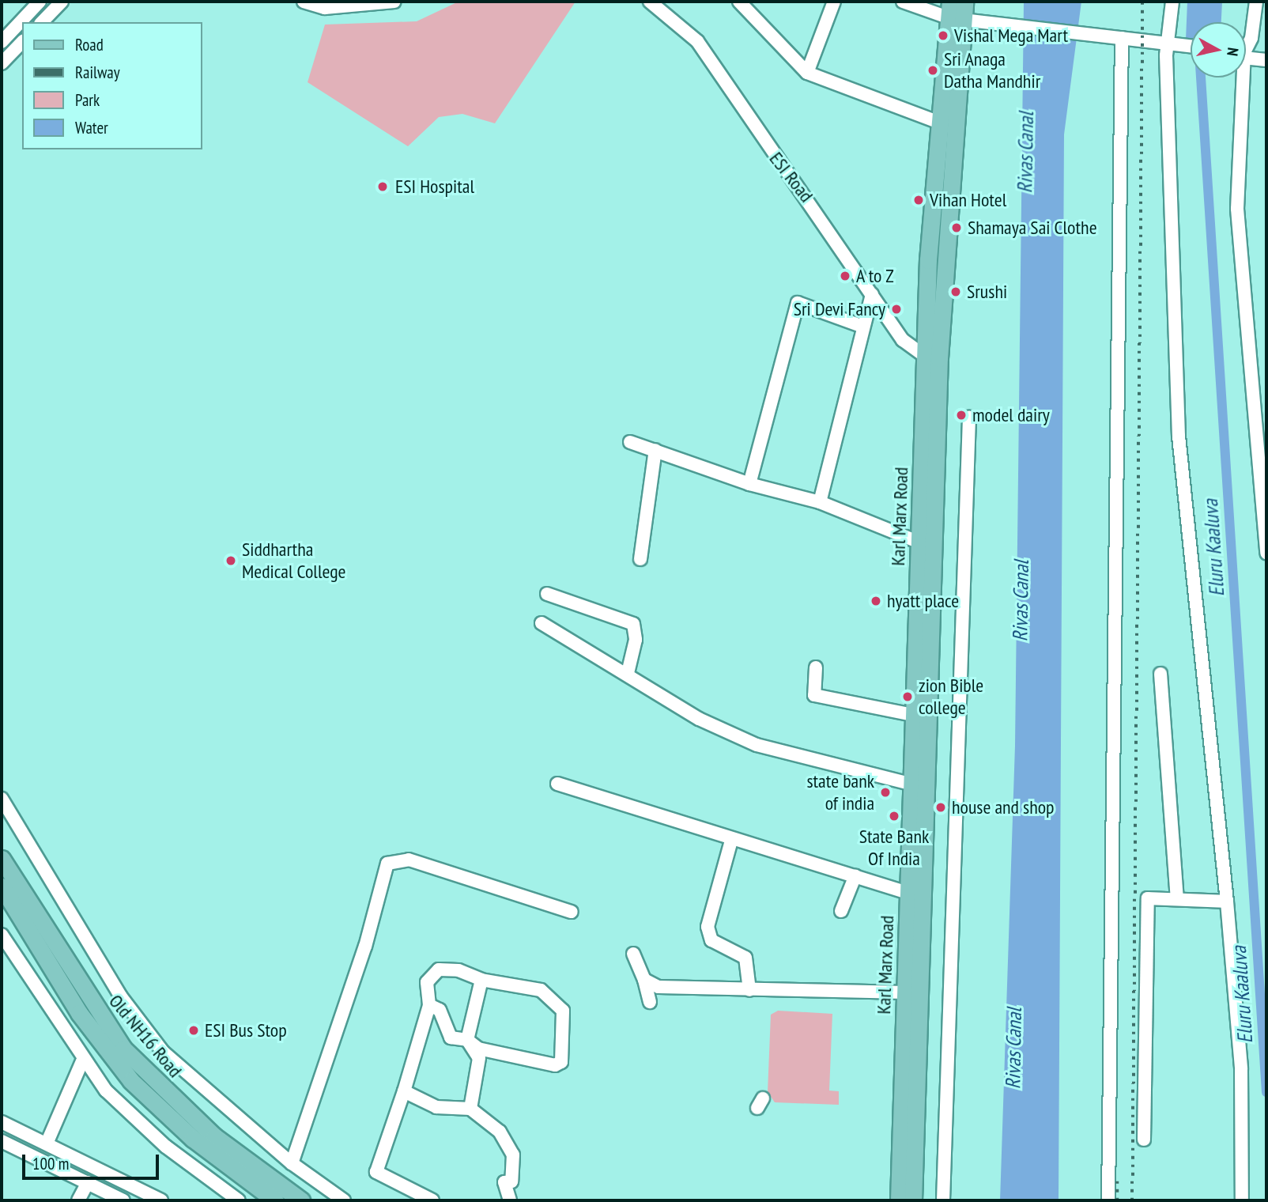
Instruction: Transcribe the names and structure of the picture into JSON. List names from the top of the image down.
{
  "streets": {
    "main road": ["Karl Marx Road", "Old NH16 Road"],
    "street": ["ESI Road"]
  },
  "crossings": [
    ["ESI Road", "Karl Marx Road"]
  ],
  "water": ["Rivas Canal", "Eluru Kaaluva"],
  "places": [
    "Vishal Mega Mart",
    "Sri Anaga Datha Mandhir",
    "ESI Hospital",
    "Vihan Hotel",
    "Shamaya Sai Clothe",
    "A to Z",
    "Srushi",
    "Sri Devi Fancy",
    "model dairy",
    "Siddhartha Medical College",
    "hyatt place",
    "zion Bible college",
    "state bank of india",
    "house and shop",
    "State Bank Of India",
    "ESI Bus Stop"
  ],
  "legend": [
    "Road",
    "Railway",
    "Park",
    "Water"
  ],
  "scale_bar": "100 m",
  "north": "right"
}
